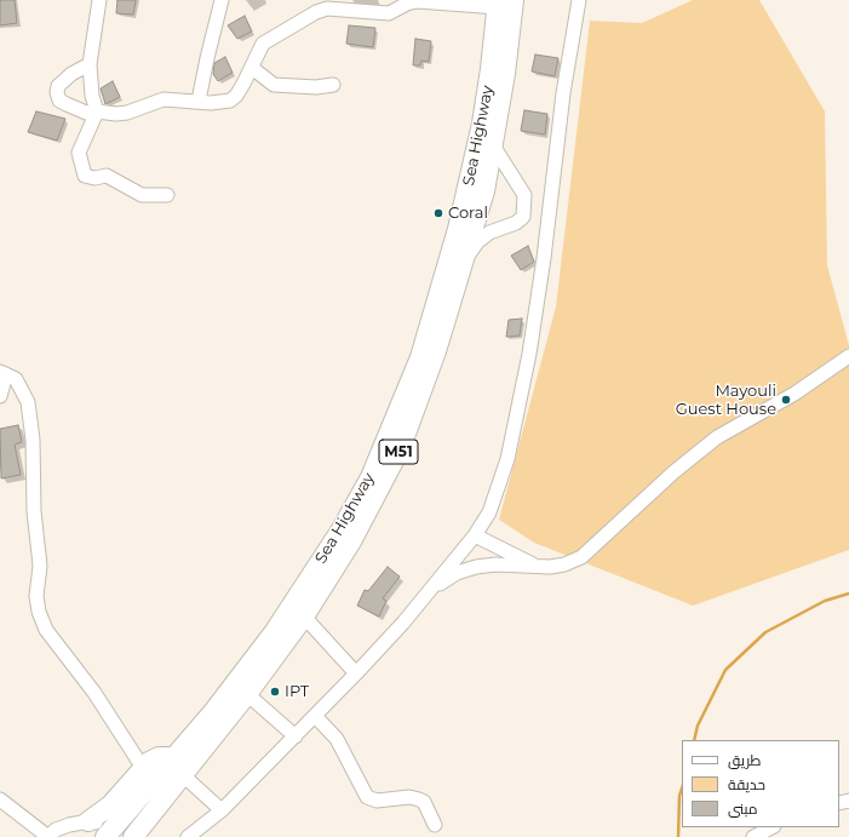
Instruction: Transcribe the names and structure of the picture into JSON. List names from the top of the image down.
{
  "streets": {
    "highway": ["Sea Highway", "M51"]
  },
  "places": ["Coral", "Mayouli Guest House", "IPT"],
  "legend": ["طريق", "حديقة", "مبنى"]
}
